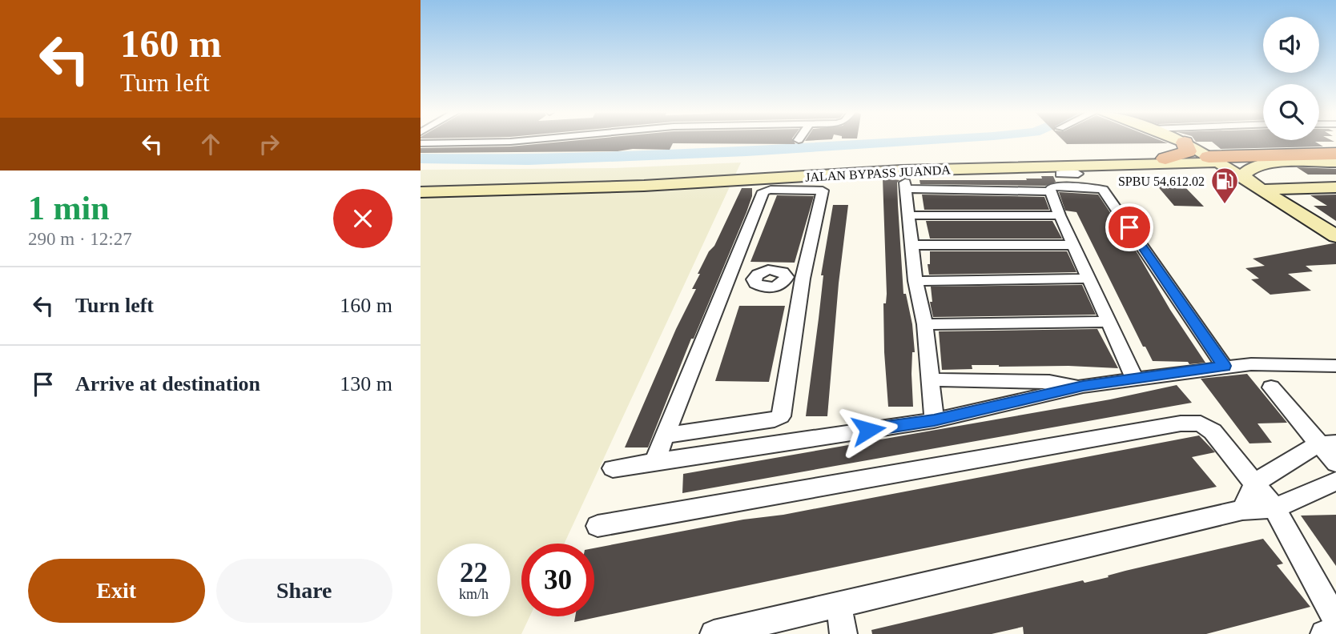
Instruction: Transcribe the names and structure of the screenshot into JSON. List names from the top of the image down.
{
  "streets": {
    "highway": ["JALAN BYPASS JUANDA"]
  },
  "places": {
    "fuel station": ["SPBU 54.612.02"]
  },
  "page": {
    "turn": ["160 m", "Turn left"],
    "heading": ["1 min", "290 m · 12:27"],
    "list": [
      {
        "name": "Turn left",
        "value": "160 m"
      },
      {
        "name": "Arrive at destination",
        "value": "130 m"
      }
    ],
    "speed": "22 km/h",
    "limit": "30",
    "buttons": ["Exit", "Share"]
  }
}
